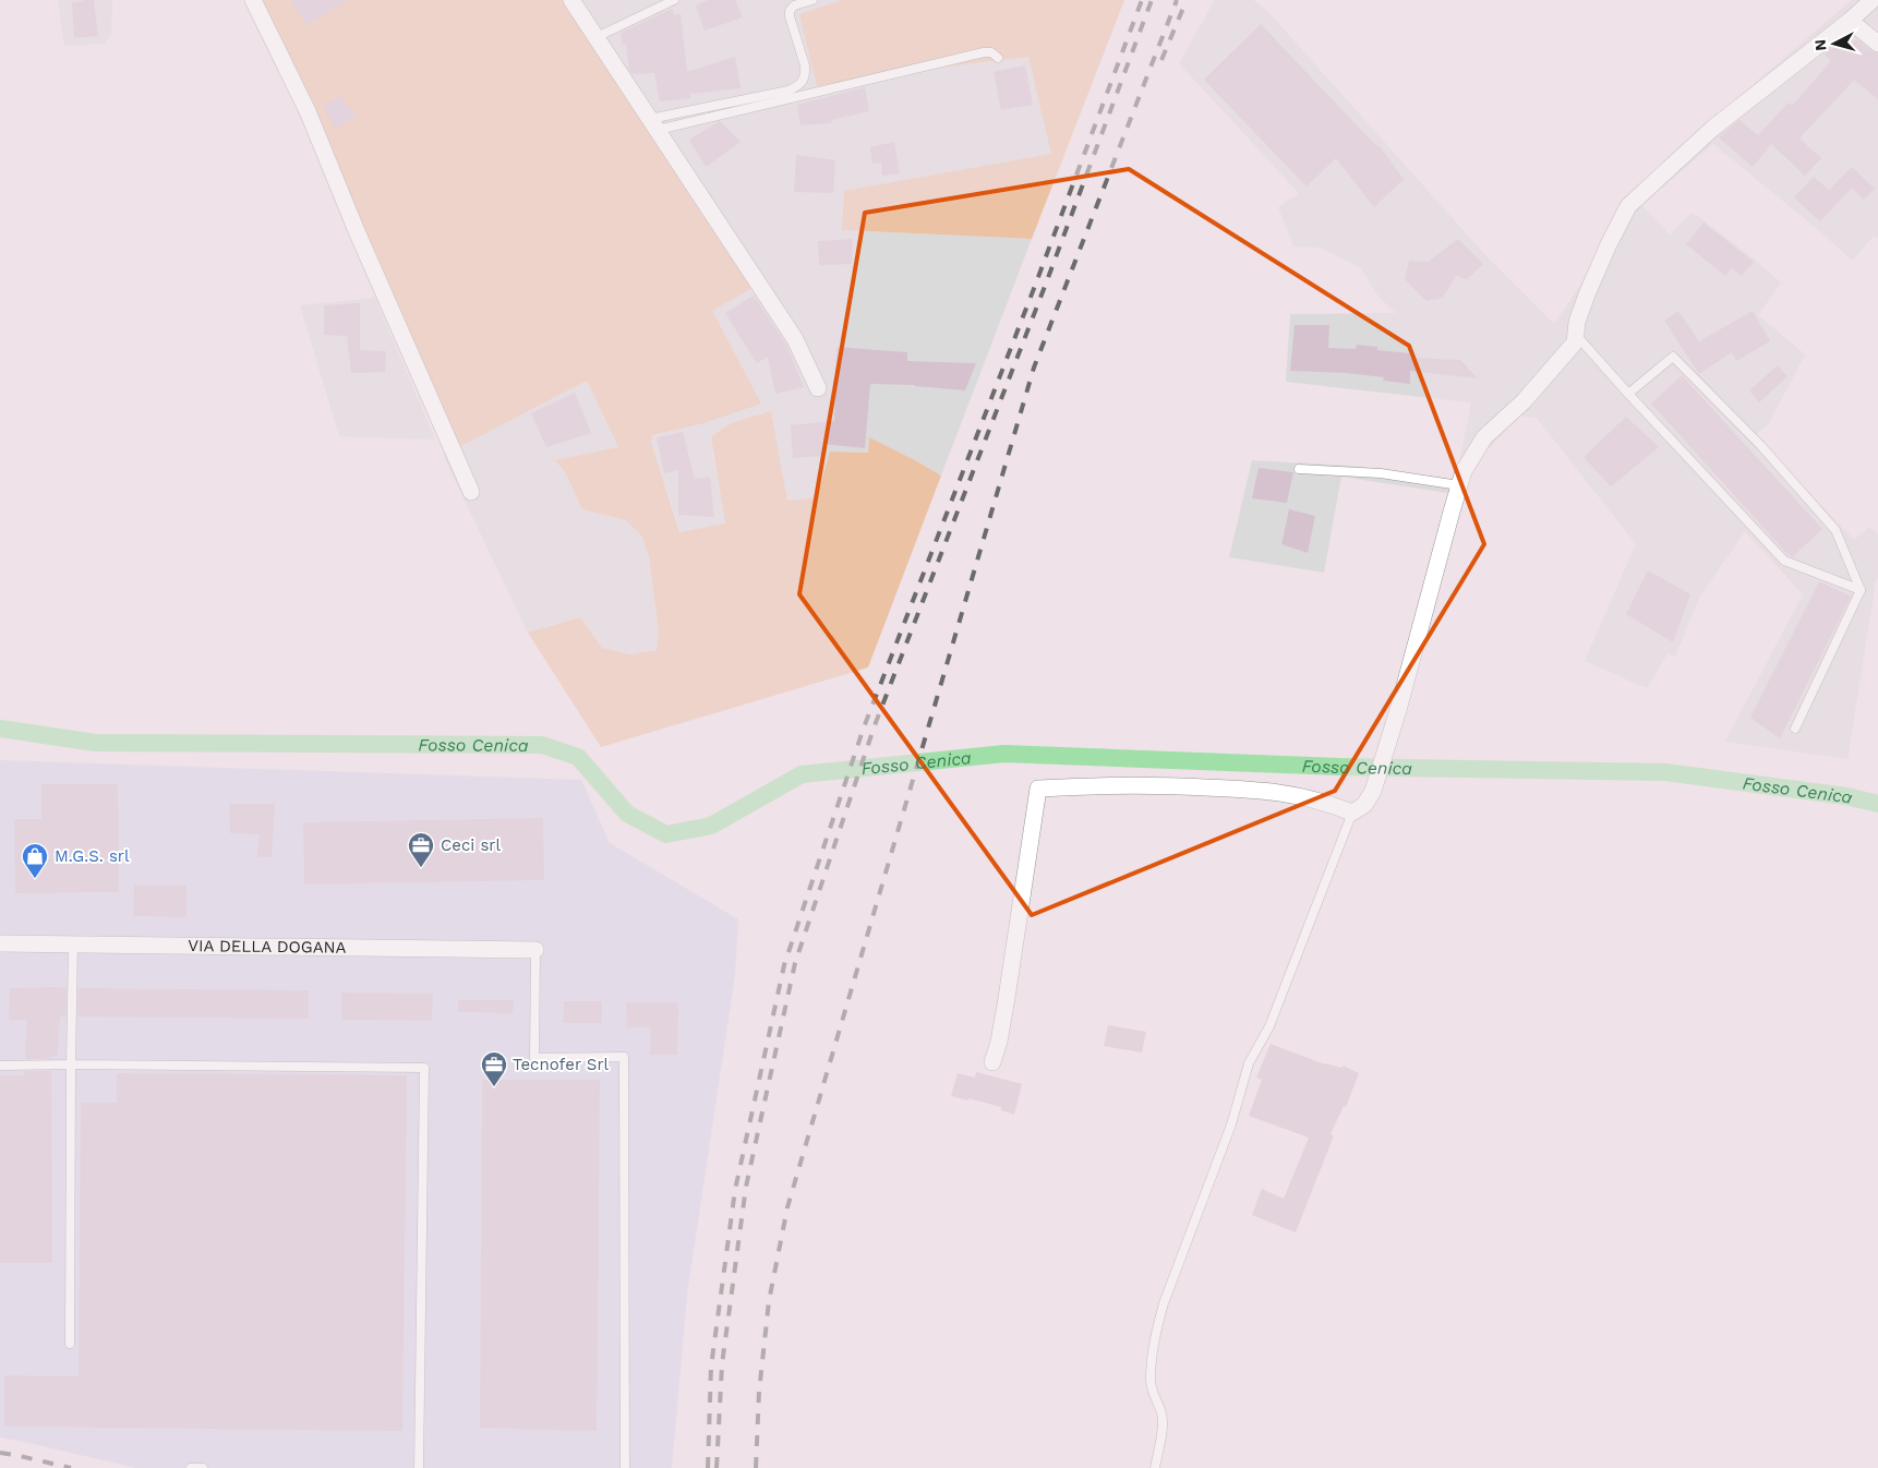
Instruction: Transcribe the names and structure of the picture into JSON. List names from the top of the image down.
{
  "streets": {
    "street": ["VIA DELLA DOGANA"]
  },
  "water": ["Fosso Cenica"],
  "places": {
    "office": ["Ceci srl", "Tecnofer Srl"],
    "shop": ["M.G.S. srl"]
  },
  "north": "left"
}
